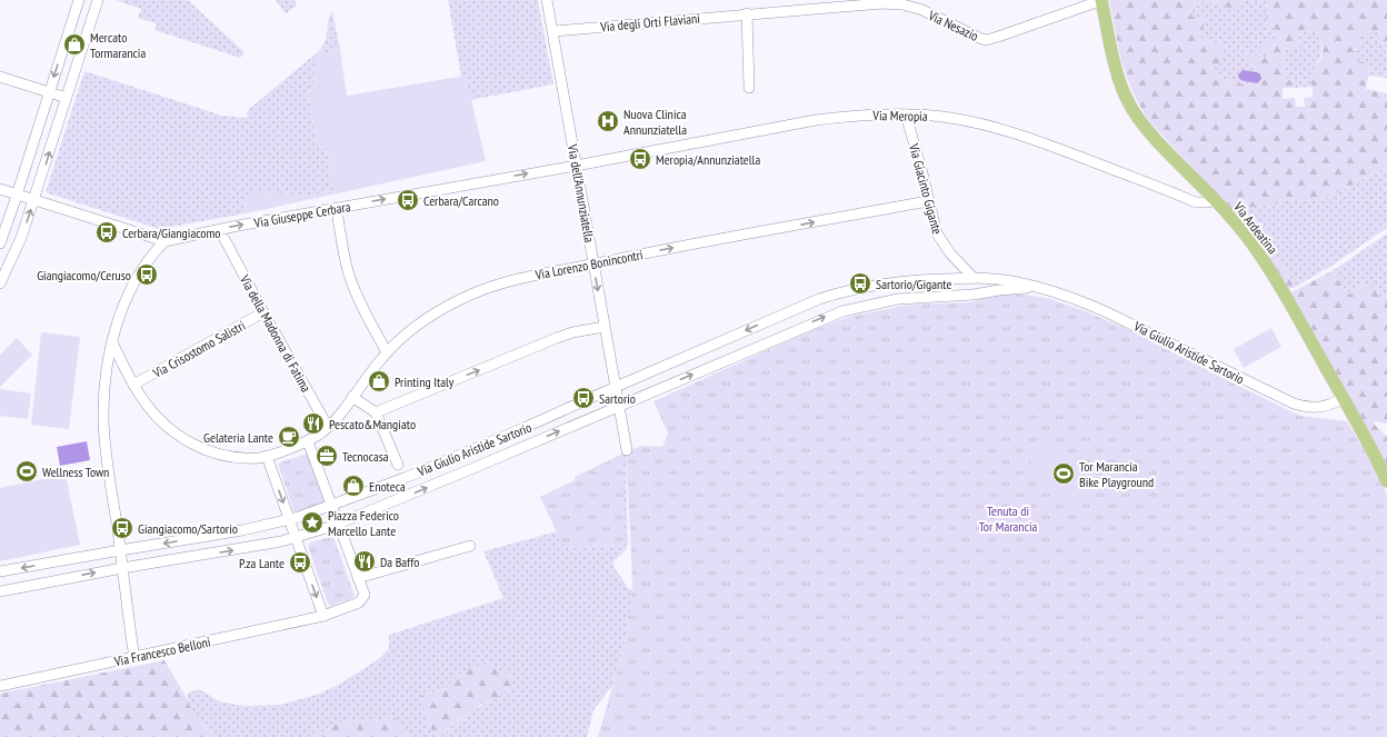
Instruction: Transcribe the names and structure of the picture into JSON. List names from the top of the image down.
{
  "streets": {
    "main road": ["Via Ardeatina"],
    "street": [
      "Via degli Orti Flaviani",
      "Via Nesazio",
      "Via Meropia",
      "Via Giacinto Gigante",
      "Via dell'Annunziatella",
      "Via Giuseppe Cerbara",
      "Via Lorenzo Bonincontri",
      "Via della Madonna di Fatima",
      "Via Crisostomo Salistri",
      "Via Giulio Aristide Sartorio",
      "Via Francesco Belloni"
    ]
  },
  "crossings": [
    ["Via degli Orti Flaviani", "Via Nesazio"],
    ["Via degli Orti Flaviani", "Via dell'Annunziatella"],
    ["Via Nesazio", "Via Ardeatina"],
    ["Via Meropia", "Via Giacinto Gigante"],
    ["Via Meropia", "Via dell'Annunziatella"],
    ["Via Meropia", "Via Giuseppe Cerbara"],
    ["Via Meropia", "Via Ardeatina"],
    ["Via Giacinto Gigante", "Via Lorenzo Bonincontri"],
    ["Via Giacinto Gigante", "Via Giulio Aristide Sartorio"],
    ["Via dell'Annunziatella", "Via Giuseppe Cerbara"],
    ["Via dell'Annunziatella", "Via Lorenzo Bonincontri"],
    ["Via dell'Annunziatella", "Via Giulio Aristide Sartorio"],
    ["Via Ardeatina", "Via Giulio Aristide Sartorio"],
    ["Via Lorenzo Bonincontri", "Via della Madonna di Fatima"],
    ["Via della Madonna di Fatima", "Via Crisostomo Salistri"]
  ],
  "one_way": ["Via Giuseppe Cerbara", "Via Lorenzo Bonincontri"],
  "parks": ["Tenuta di Tor Marancia"],
  "places": {
    "shop": ["Mercato Tormarancia", "Printing Italy", "Enoteca"],
    "hospital": ["Nuova Clinica Annunziatella"],
    "bus stop": [
      "Meropia/Annunziatella",
      "Cerbara/Carcano",
      "Cerbara/Giangiacomo",
      "Giangiacomo/Ceruso",
      "Sartorio/Gigante",
      "Sartorio",
      "Giangiacomo/Sartorio",
      "P.za Lante"
    ],
    "restaurant": ["Pescato&Mangiato", "Da Baffo"],
    "cafe": ["Gelateria Lante"],
    "office": ["Tecnocasa"],
    "sports": ["Wellness Town", "Tor Marancia Bike Playground"],
    "place": ["Piazza Federico Marcello Lante"]
  }
}
